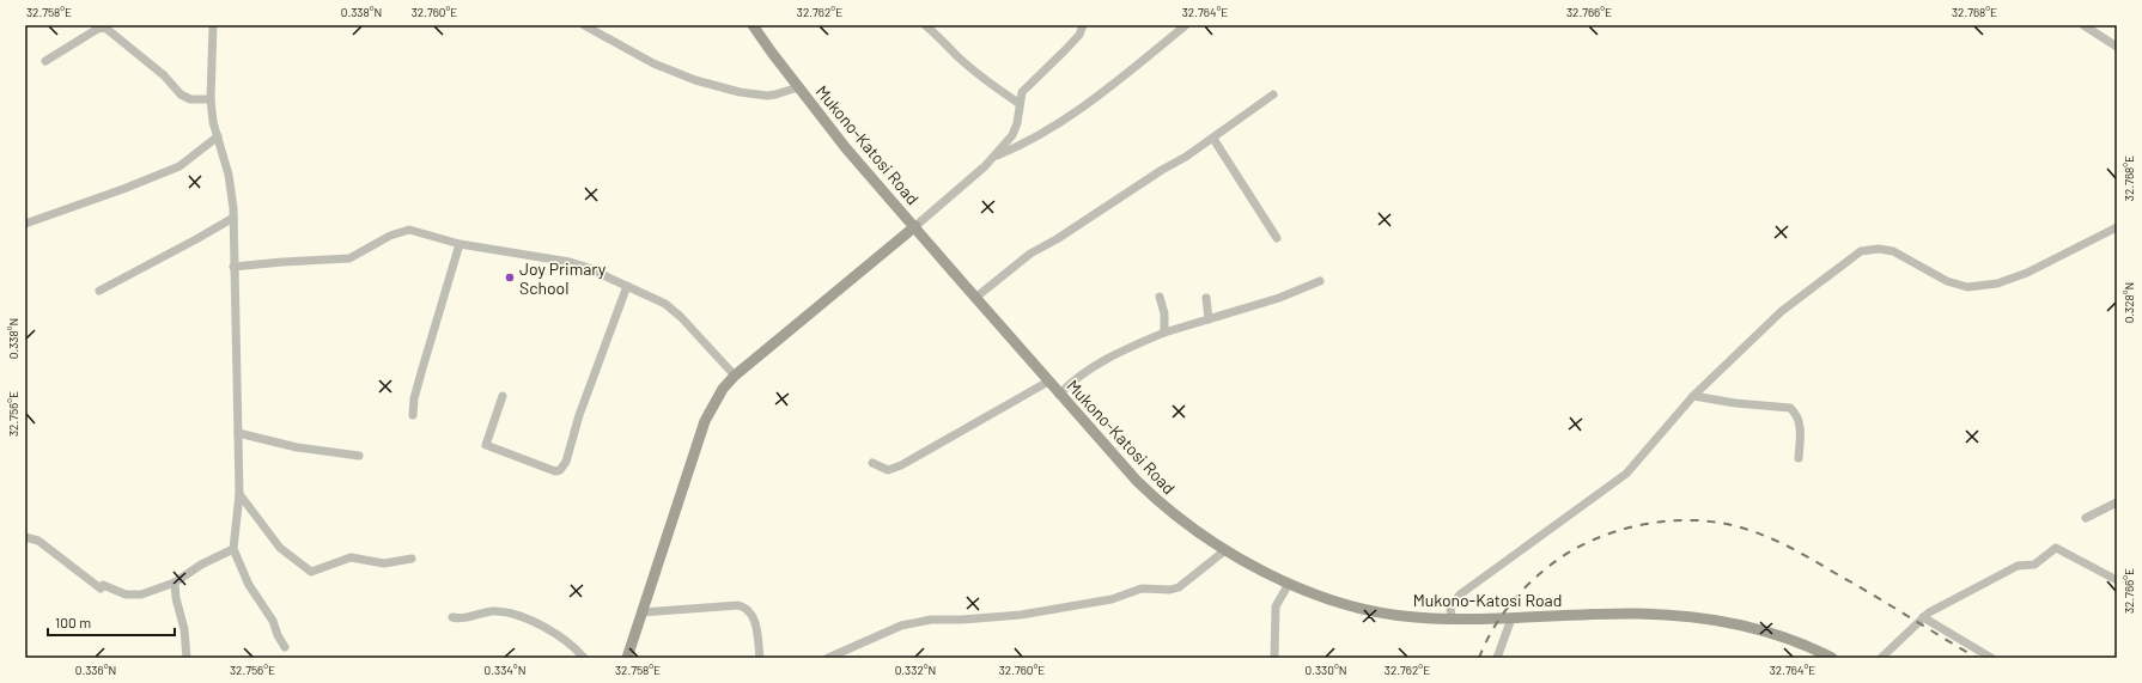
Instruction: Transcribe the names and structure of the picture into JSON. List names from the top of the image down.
{
  "streets": {
    "main road": ["Mukono-Katosi Road"]
  },
  "places": ["Joy Primary School"],
  "scale_bar": "100 m",
  "coordinates": [
    "32.758°E",
    "0.338°N",
    "32.760°E",
    "32.762°E",
    "32.764°E",
    "32.766°E",
    "32.768°E",
    "0.328°N",
    "32.756°E",
    "0.336°N",
    "0.334°N",
    "0.332°N",
    "0.330°N"
  ]
}
